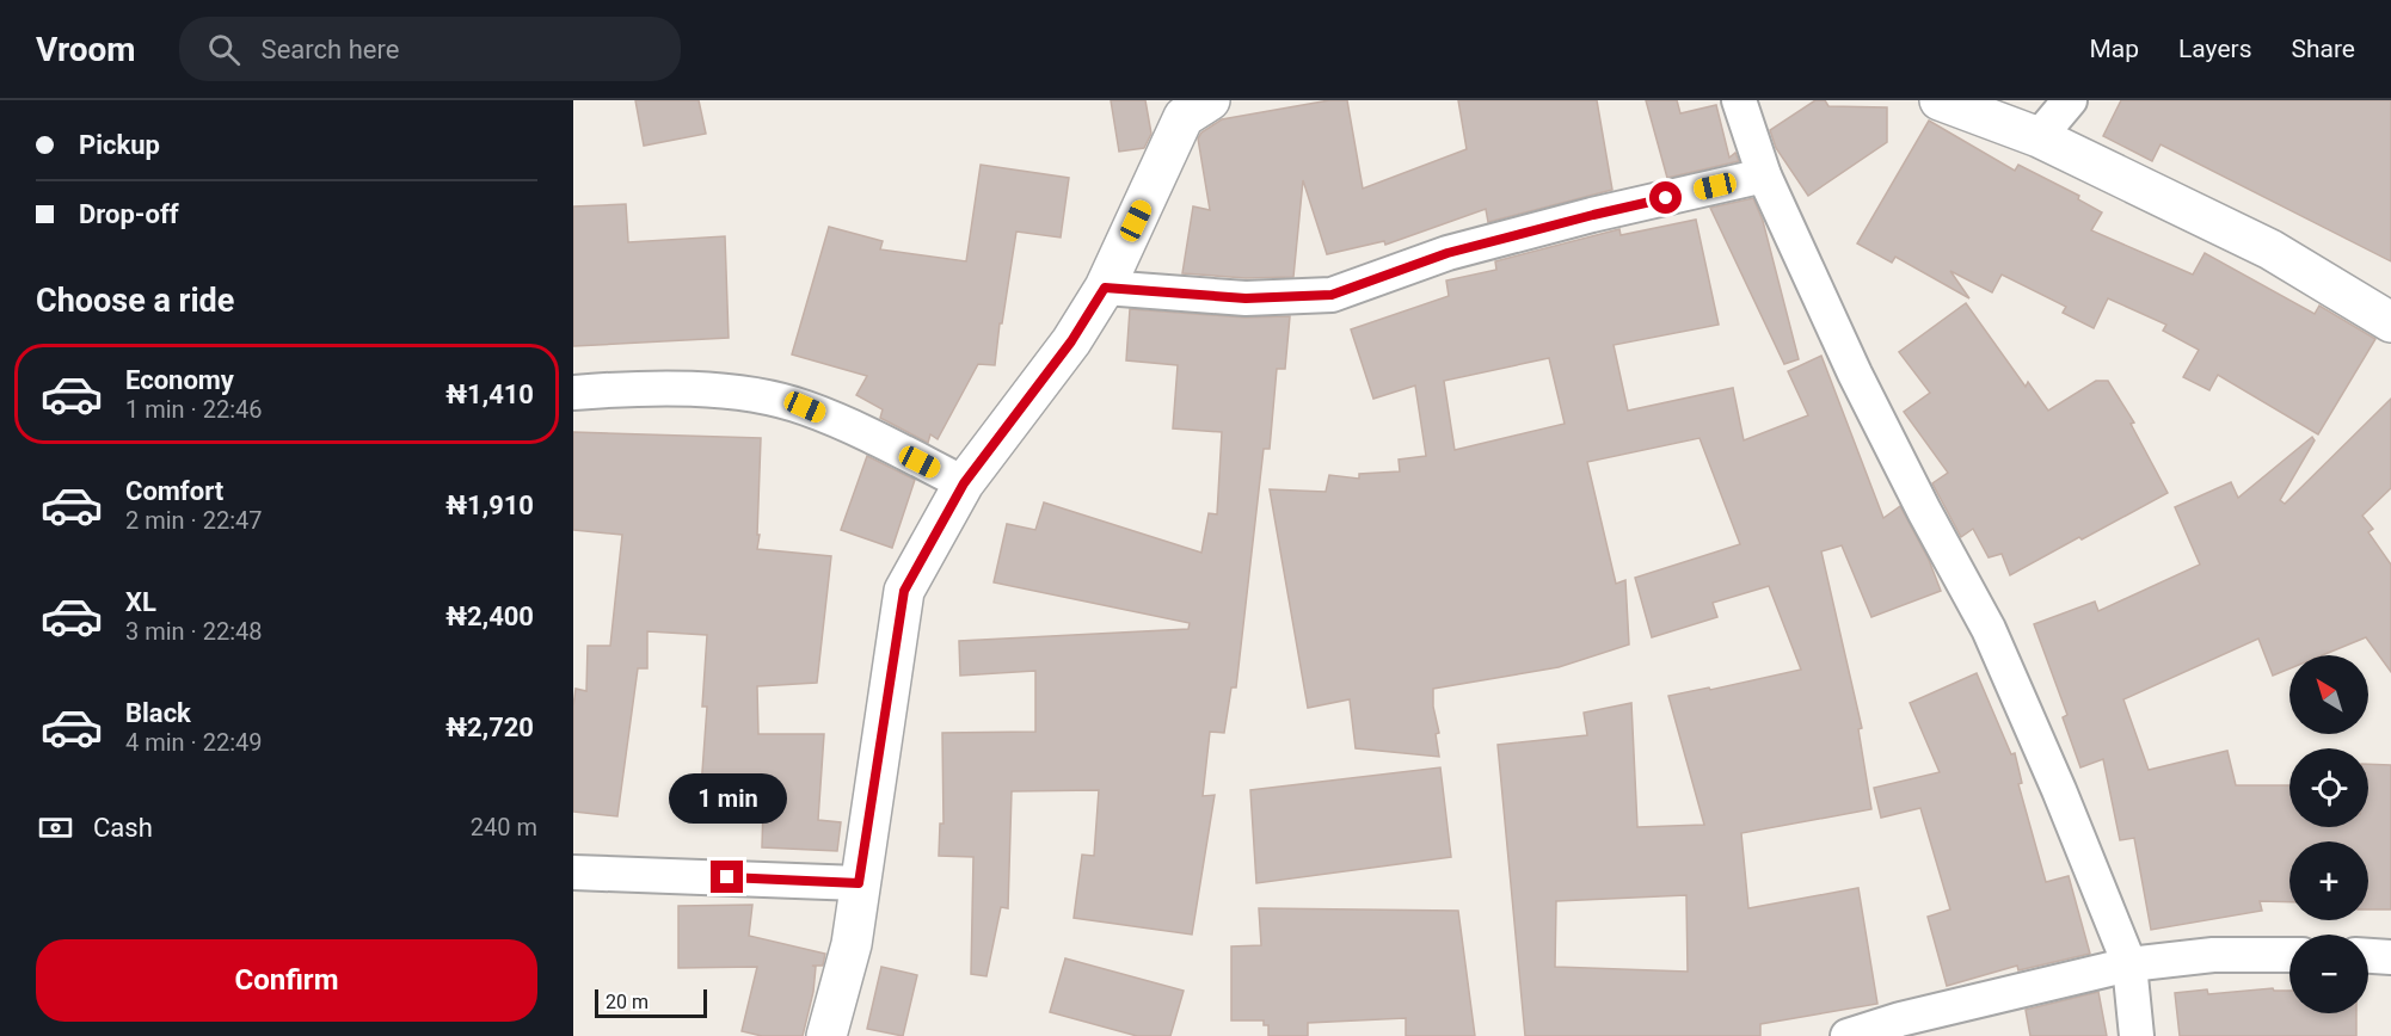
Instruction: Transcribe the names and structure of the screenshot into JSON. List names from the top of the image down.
{
  "scale_bar": "20 m",
  "north": "top left",
  "page": {
    "header": "Vroom",
    "search": "Search here",
    "nav": ["Map", "Layers", "Share"],
    "banner": ["Pickup", "Drop-off"],
    "heading": "Choose a ride",
    "list": [
      {
        "name": "Economy",
        "note": "1 min · 22:46",
        "value": "₦1,410"
      },
      {
        "name": "Comfort",
        "note": "2 min · 22:47",
        "value": "₦1,910"
      },
      {
        "name": "XL",
        "note": "3 min · 22:48",
        "value": "₦2,400"
      },
      {
        "name": "Black",
        "note": "4 min · 22:49",
        "value": "₦2,720"
      }
    ],
    "map_buttons": ["+", "−"],
    "bubble": "1 min",
    "pay": ["Cash", "240 m"],
    "buttons": "Confirm",
    "scale": "20 m"
  }
}
